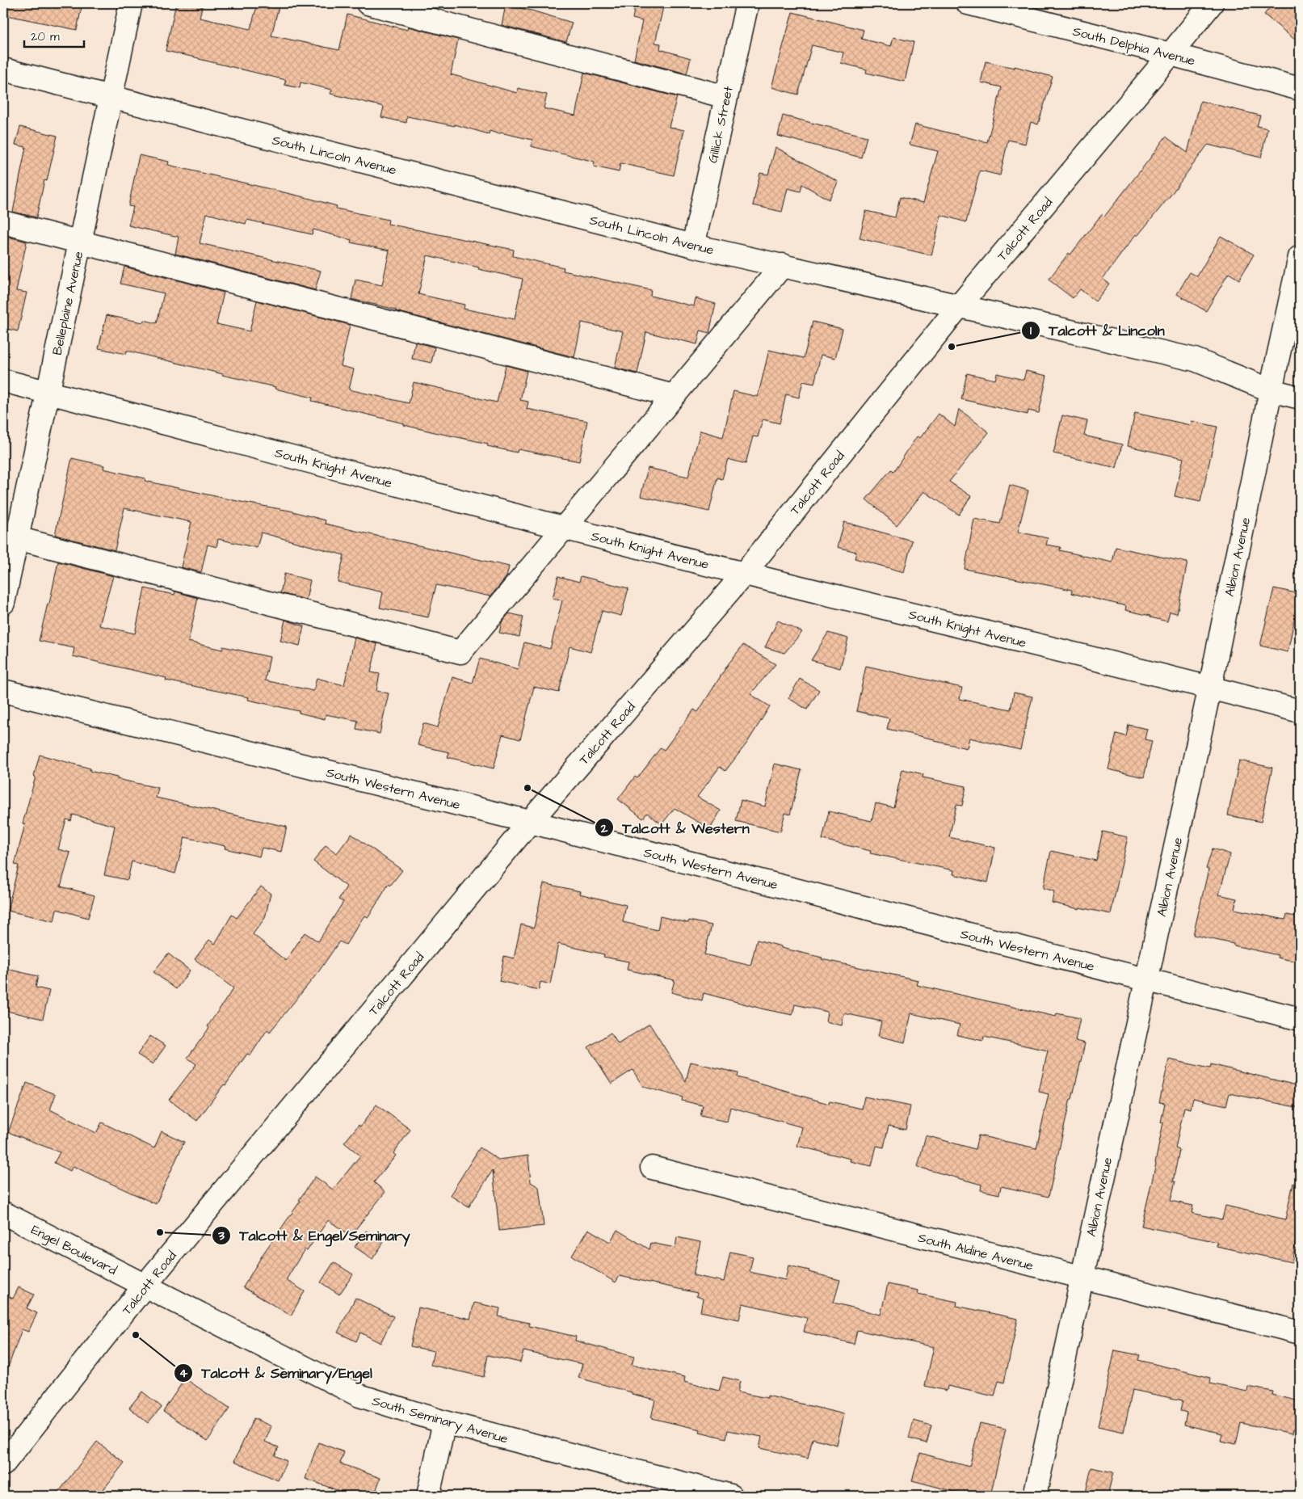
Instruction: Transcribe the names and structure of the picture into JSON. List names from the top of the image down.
{
  "streets": {
    "street": [
      "South Delphia Avenue",
      "Gillick Street",
      "South Lincoln Avenue",
      "Talcott Road",
      "Belleplaine Avenue",
      "South Knight Avenue",
      "Albion Avenue",
      "South Western Avenue",
      "Engel Boulevard",
      "South Aldine Avenue",
      "South Seminary Avenue"
    ]
  },
  "crossings": [
    ["South Delphia Avenue", "Talcott Road"],
    ["Gillick Street", "South Lincoln Avenue"],
    ["South Lincoln Avenue", "Talcott Road"],
    ["South Lincoln Avenue", "Belleplaine Avenue"],
    ["South Lincoln Avenue", "Albion Avenue"],
    ["Talcott Road", "South Knight Avenue"],
    ["Talcott Road", "South Western Avenue"],
    ["Talcott Road", "Engel Boulevard"],
    ["Talcott Road", "South Seminary Avenue"],
    ["Belleplaine Avenue", "South Knight Avenue"],
    ["South Knight Avenue", "Albion Avenue"],
    ["Albion Avenue", "South Western Avenue"],
    ["Albion Avenue", "South Aldine Avenue"],
    ["Engel Boulevard", "South Seminary Avenue"]
  ],
  "places": [
    "Talcott & Lincoln",
    "Talcott & Western",
    "Talcott & Engel/Seminary",
    "Talcott & Seminary/Engel"
  ],
  "scale_bar": "20 m"
}
